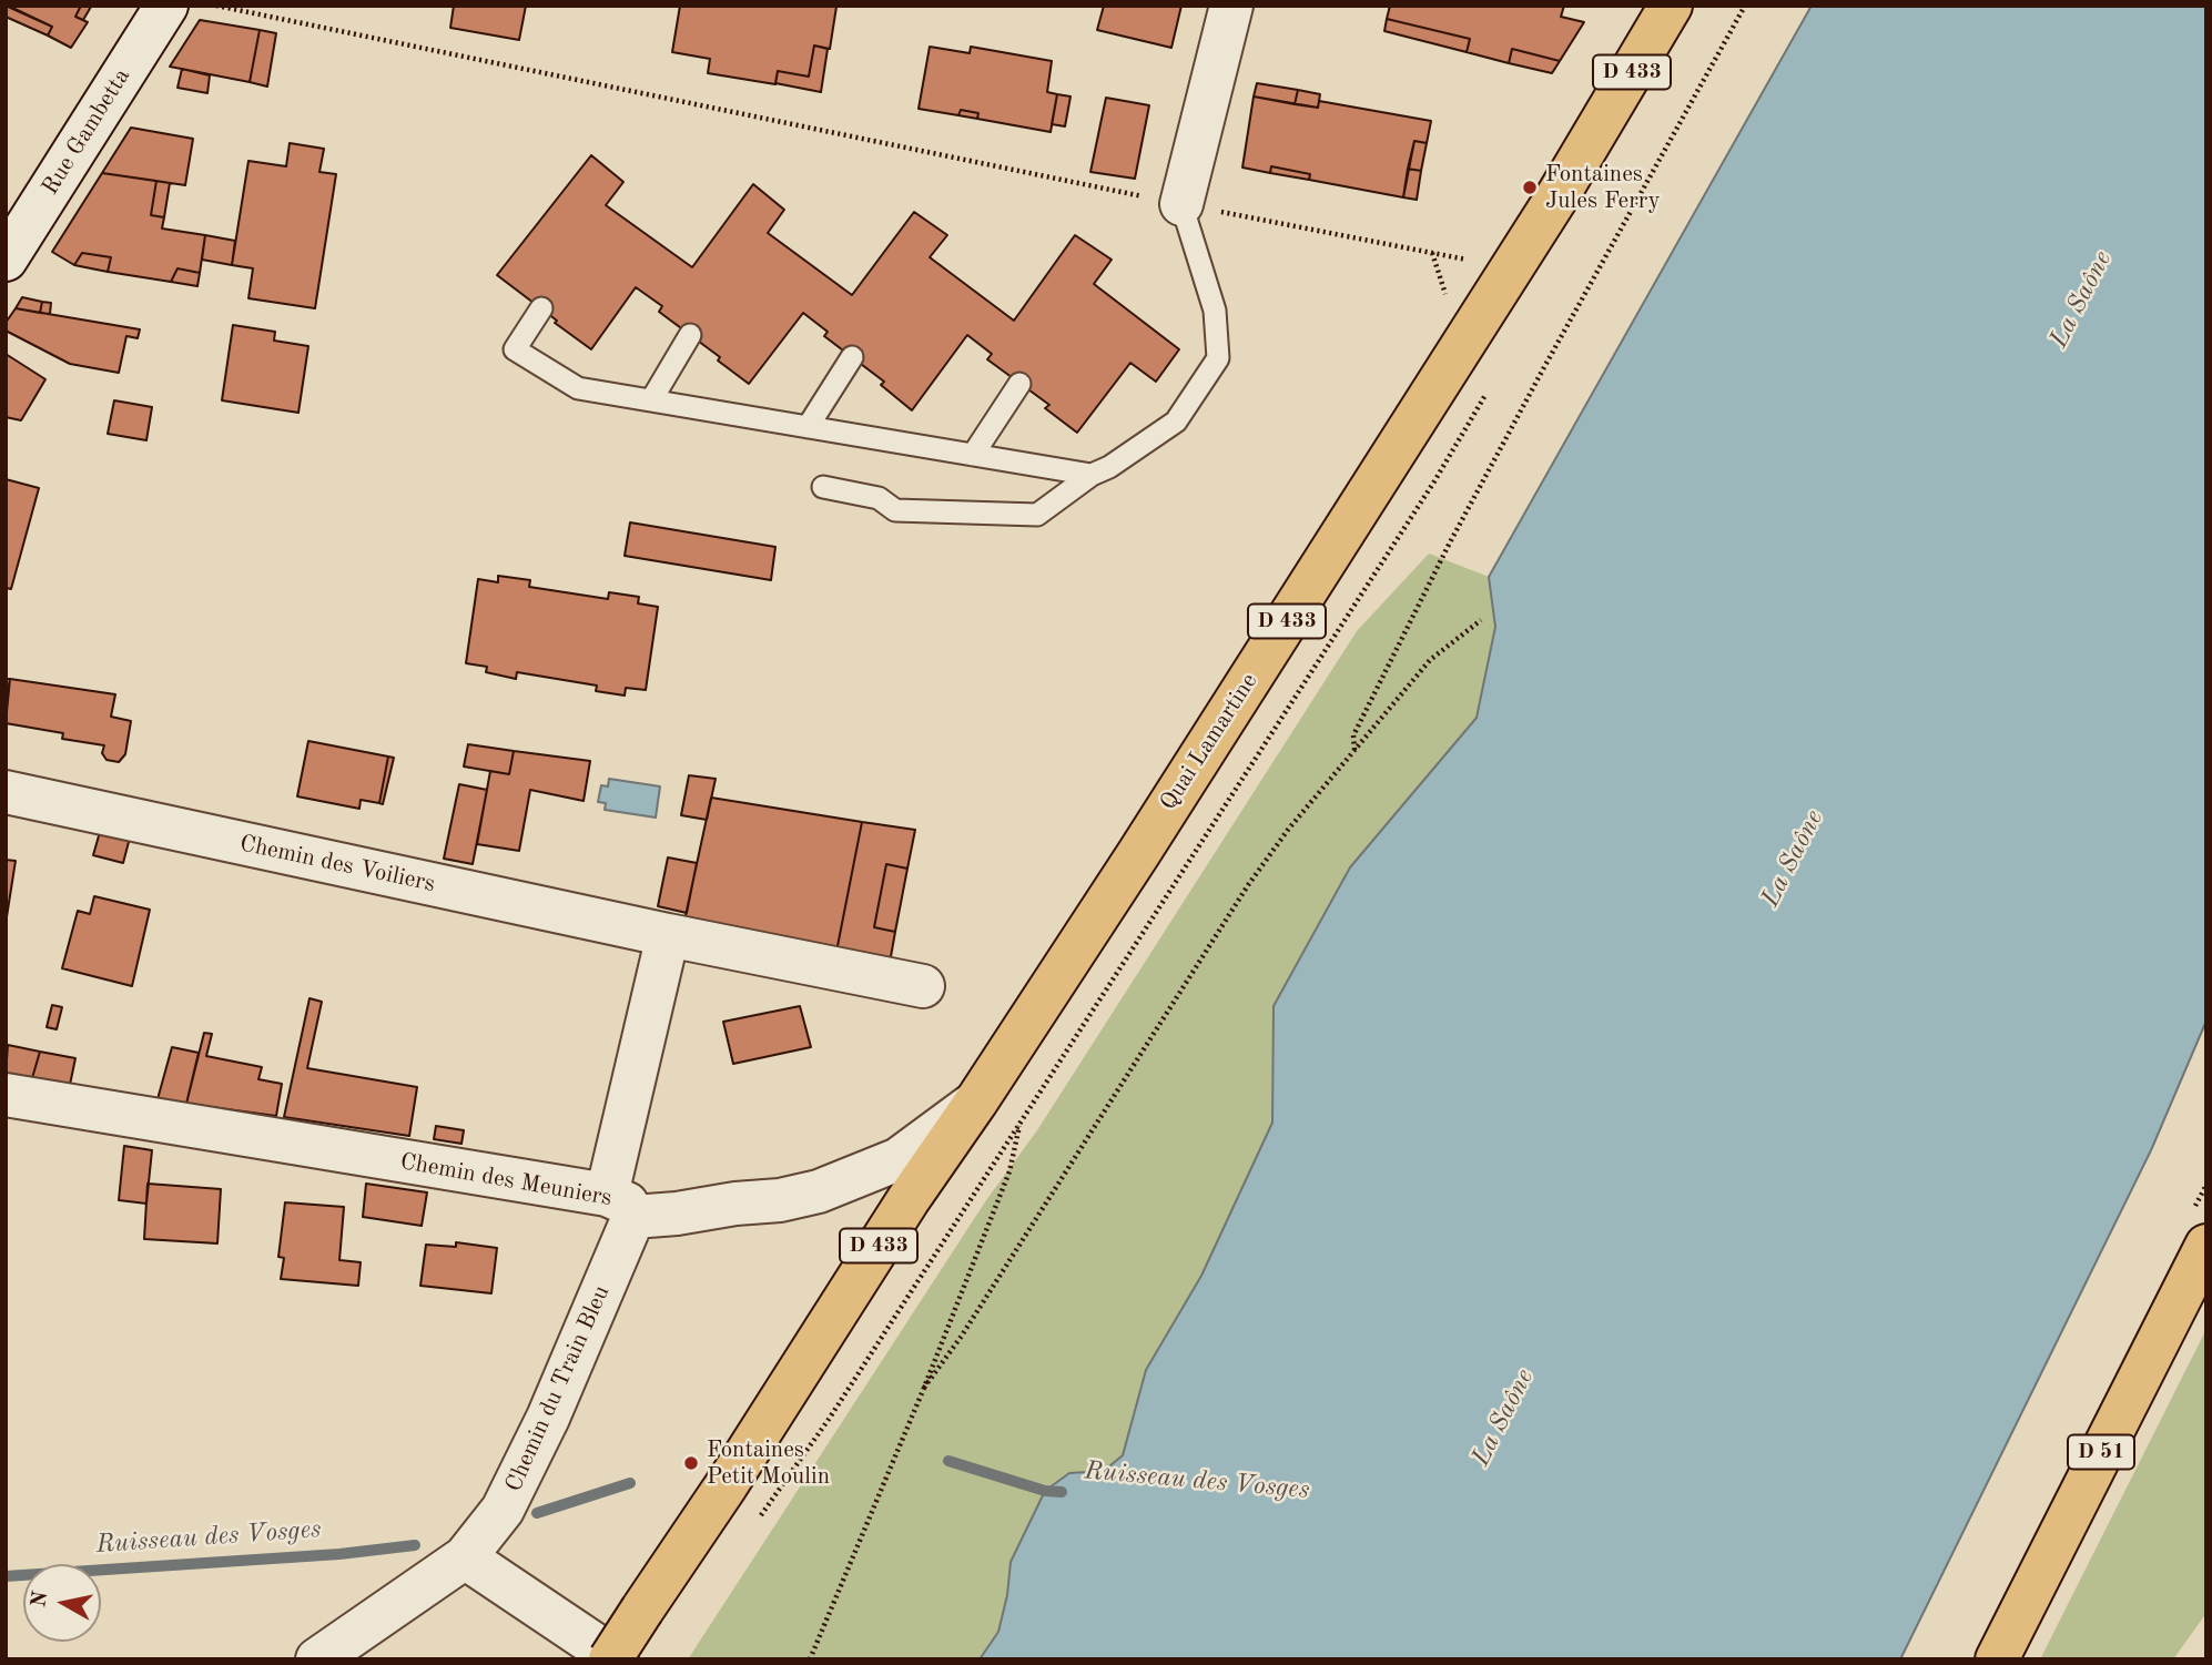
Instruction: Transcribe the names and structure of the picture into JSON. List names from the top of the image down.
{
  "streets": {
    "main road": ["D 433", "Quai Lamartine", "D 51"],
    "street": [
      "Rue Gambetta",
      "Chemin des Voiliers",
      "Chemin des Meuniers",
      "Chemin du Train Bleu"
    ]
  },
  "crossings": [
    ["Quai Lamartine", "Chemin des Meuniers"],
    ["Chemin des Meuniers", "Chemin du Train Bleu"]
  ],
  "water": ["La Saône", "Ruisseau des Vosges"],
  "places": ["Fontaines Jules Ferry", "Fontaines Petit Moulin"],
  "north": "left"
}
